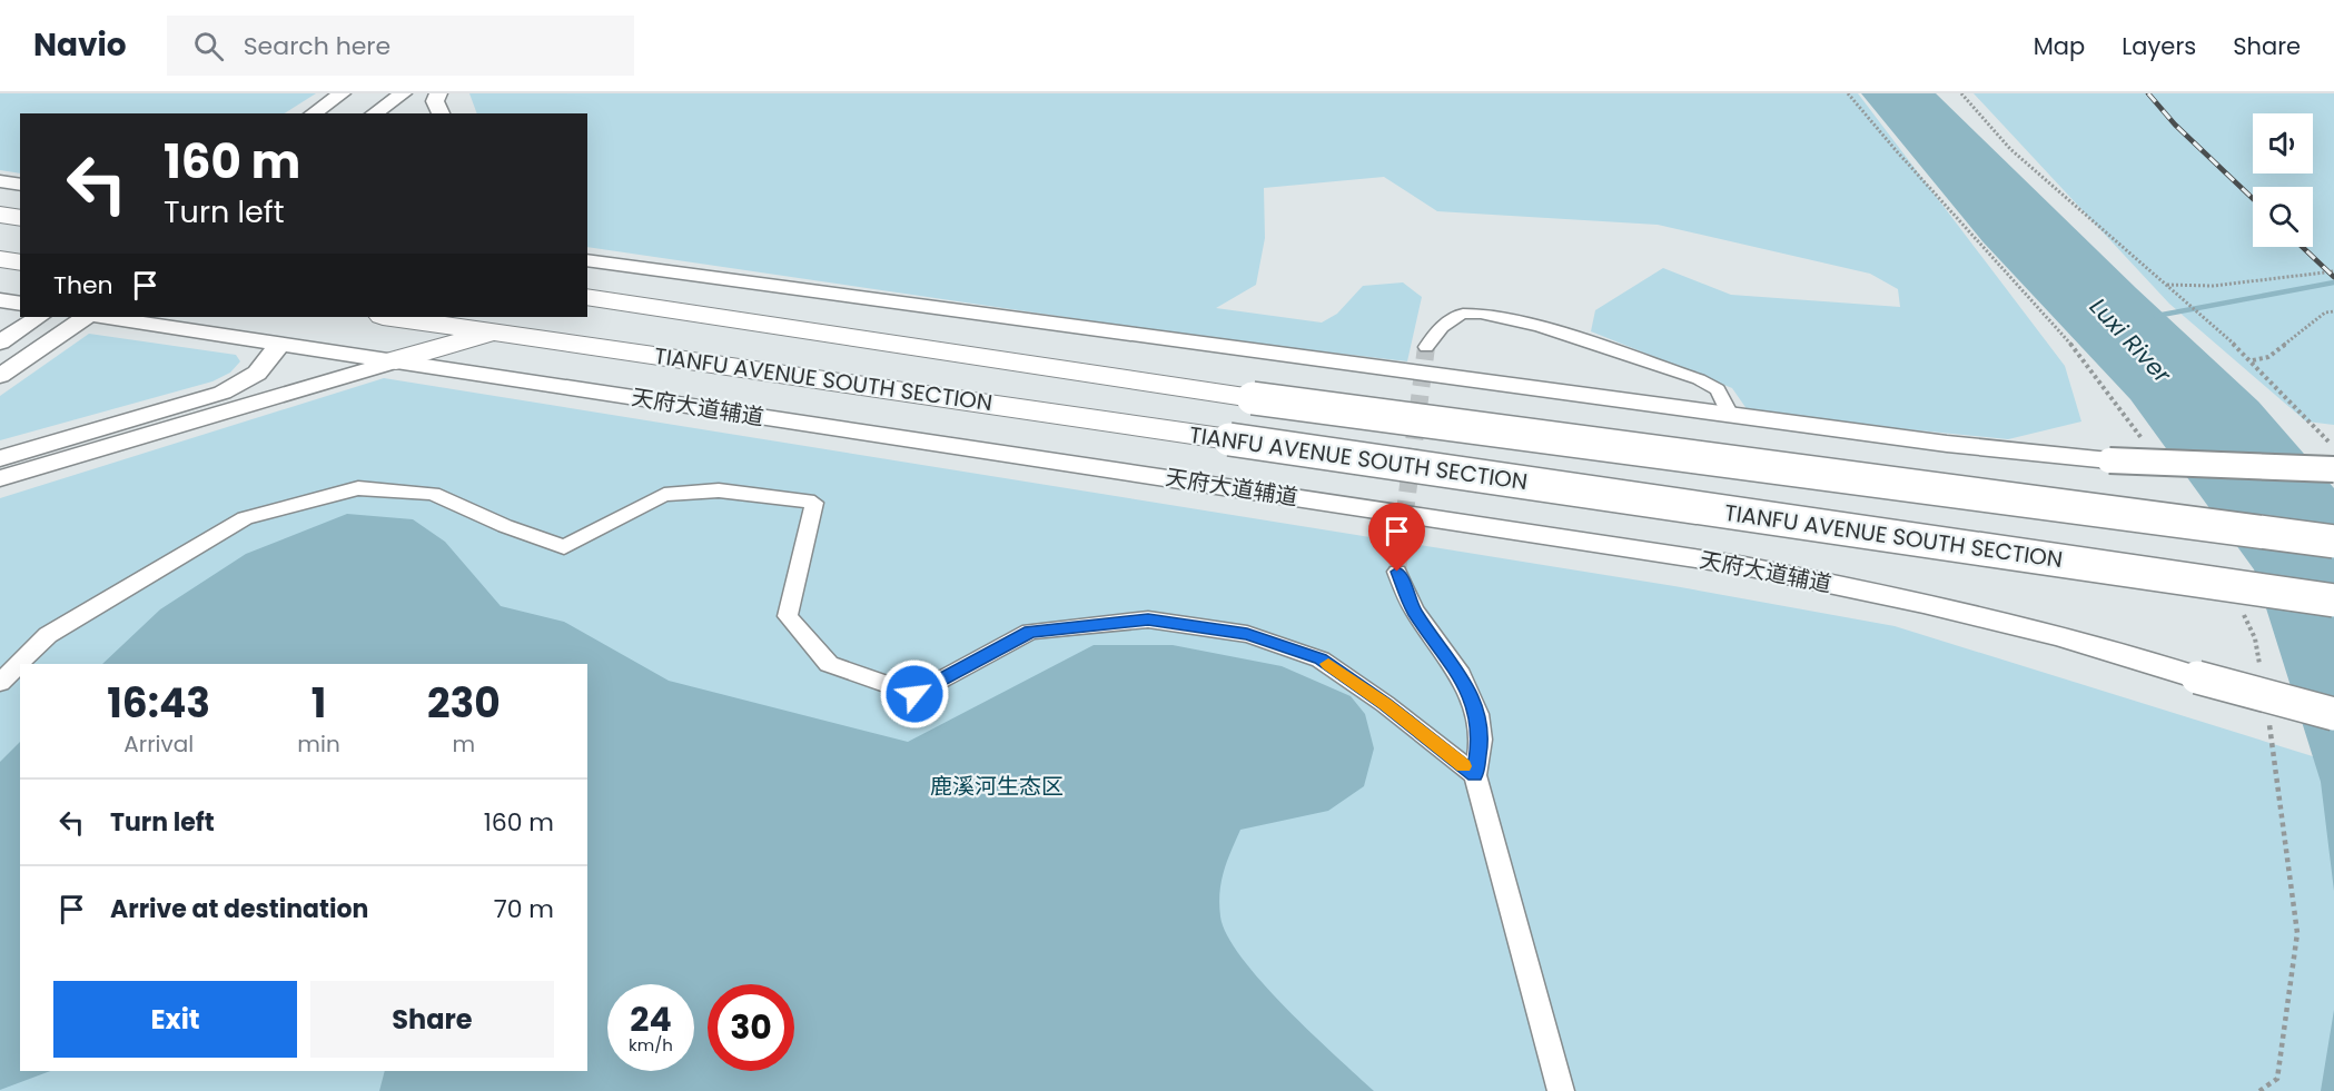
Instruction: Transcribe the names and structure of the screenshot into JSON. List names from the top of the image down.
{
  "streets": {
    "highway": ["TIANFU AVENUE SOUTH SECTION"],
    "street": ["天府大道辅道"]
  },
  "water": ["Luxi River"],
  "parks": ["鹿溪河生态区"],
  "page": {
    "header": "Navio",
    "search": "Search here",
    "nav": ["Map", "Layers", "Share"],
    "turn": ["160 m", "Turn left"],
    "then": "Then",
    "eta": [
      "16:43",
      "Arrival",
      "1",
      "min",
      "230",
      "m"
    ],
    "list": [
      {
        "name": "Turn left",
        "value": "160 m"
      },
      {
        "name": "Arrive at destination",
        "value": "70 m"
      }
    ],
    "buttons": ["Exit", "Share"],
    "speed": "24 km/h",
    "limit": "30"
  }
}
